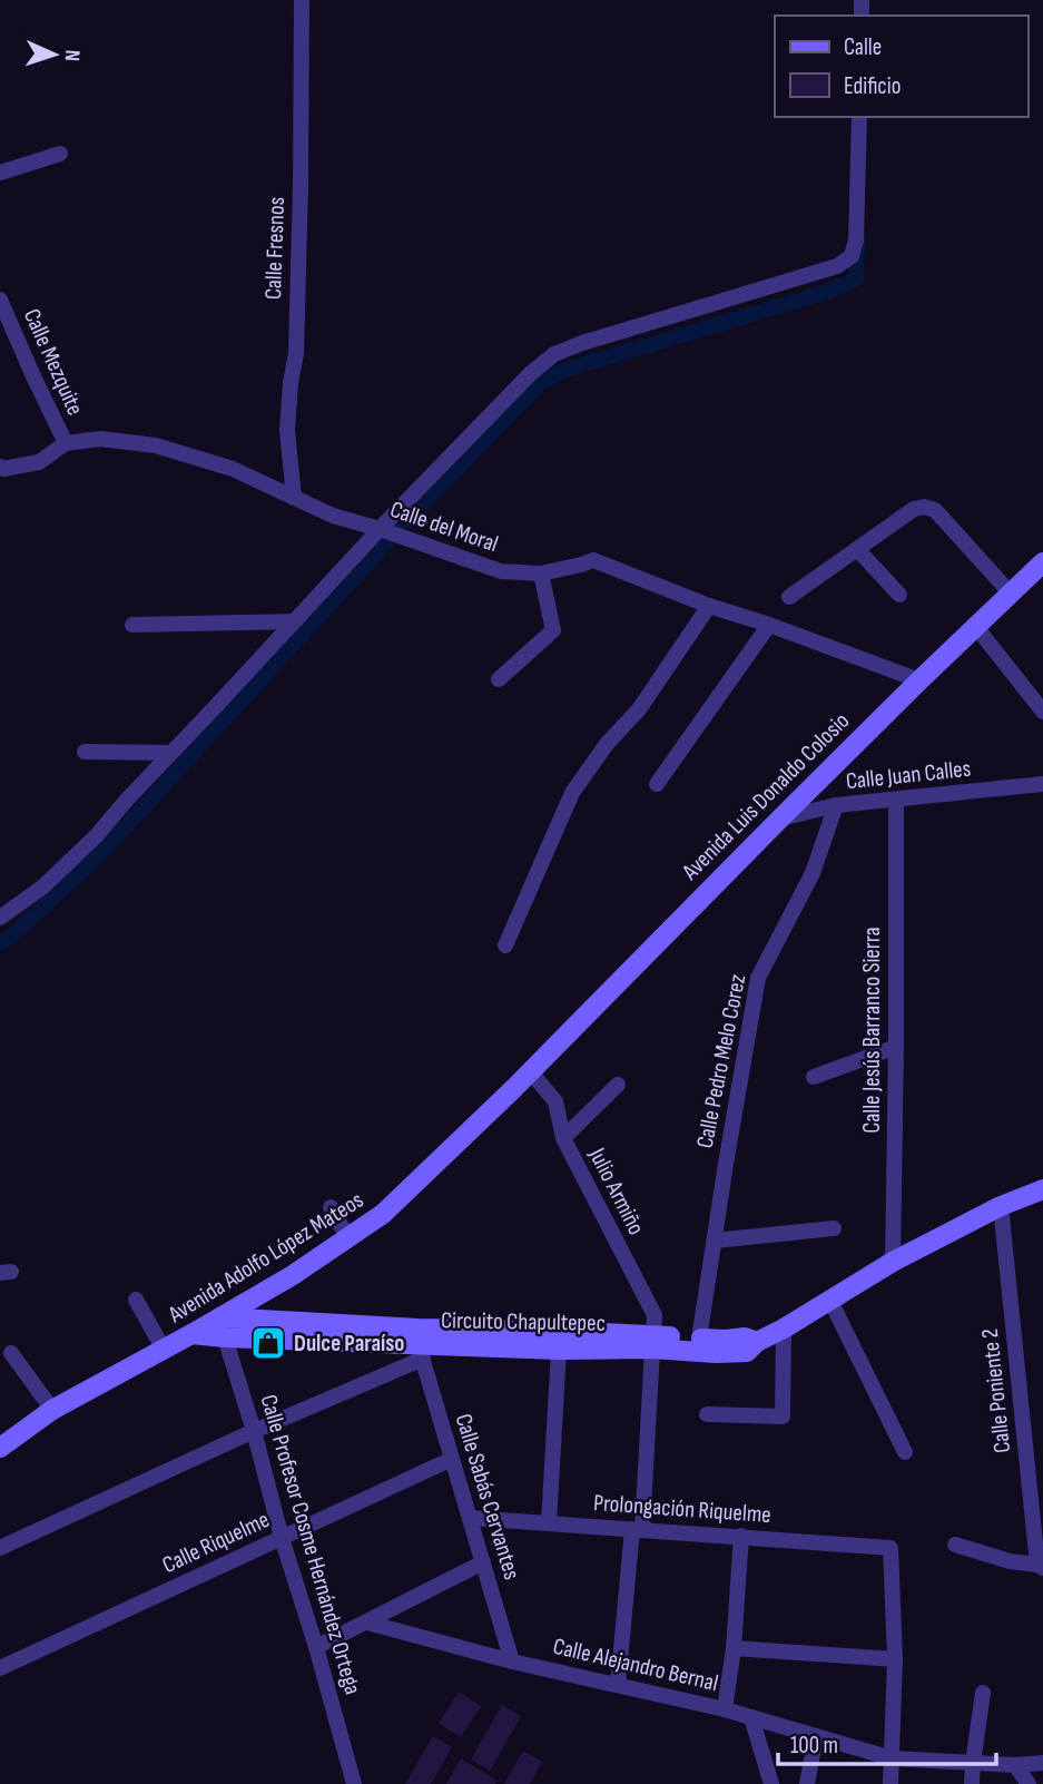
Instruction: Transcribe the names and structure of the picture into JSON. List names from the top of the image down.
{
  "streets": {
    "main road": ["Avenida Luis Donaldo Colosio", "Avenida Adolfo López Mateos", "Circuito Chapultepec"],
    "street": [
      "Calle Fresnos",
      "Calle Mezquite",
      "Calle del Moral",
      "Calle Juan Calles",
      "Calle Jesús Barranco Sierra",
      "Calle Pedro Melo Corez",
      "Julio Armiño",
      "Calle Poniente 2",
      "Calle Sabás Cervantes",
      "Prolongación Riquelme",
      "Calle Riquelme",
      "Calle Profesor Cosme Hernández Ortega",
      "Calle Alejandro Bernal"
    ]
  },
  "crossings": [
    ["Calle Fresnos", "Calle del Moral"],
    ["Calle Mezquite", "Calle del Moral"],
    ["Calle del Moral", "Avenida Luis Donaldo Colosio"],
    ["Calle Juan Calles", "Avenida Luis Donaldo Colosio"],
    ["Calle Juan Calles", "Calle Jesús Barranco Sierra"],
    ["Calle Juan Calles", "Calle Pedro Melo Corez"],
    ["Avenida Luis Donaldo Colosio", "Julio Armiño"],
    ["Avenida Luis Donaldo Colosio", "Avenida Adolfo López Mateos"],
    ["Calle Jesús Barranco Sierra", "Circuito Chapultepec"],
    ["Calle Pedro Melo Corez", "Circuito Chapultepec"],
    ["Julio Armiño", "Avenida Adolfo López Mateos"],
    ["Julio Armiño", "Circuito Chapultepec"],
    ["Julio Armiño", "Prolongación Riquelme"],
    ["Julio Armiño", "Calle Alejandro Bernal"],
    ["Avenida Adolfo López Mateos", "Circuito Chapultepec"],
    ["Avenida Adolfo López Mateos", "Calle Profesor Cosme Hernández Ortega"],
    ["Circuito Chapultepec", "Calle Poniente 2"],
    ["Circuito Chapultepec", "Calle Sabás Cervantes"],
    ["Circuito Chapultepec", "Calle Profesor Cosme Hernández Ortega"],
    ["Calle Sabás Cervantes", "Prolongación Riquelme"],
    ["Calle Sabás Cervantes", "Calle Riquelme"],
    ["Calle Sabás Cervantes", "Calle Alejandro Bernal"],
    ["Calle Riquelme", "Calle Profesor Cosme Hernández Ortega"]
  ],
  "places": {
    "shop": ["Dulce Paraíso"]
  },
  "legend": ["Calle", "Edificio"],
  "scale_bar": "100 m",
  "north": "right"
}
